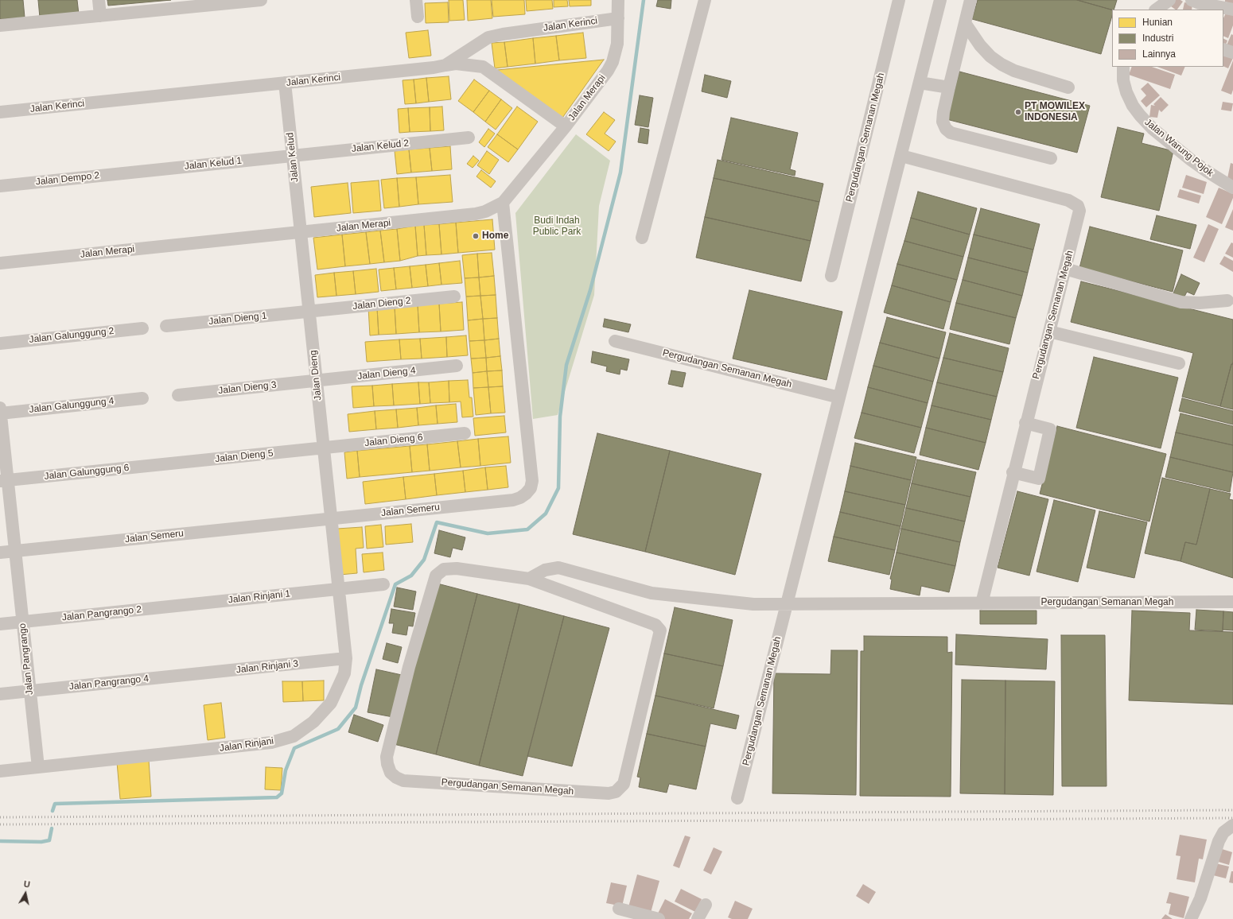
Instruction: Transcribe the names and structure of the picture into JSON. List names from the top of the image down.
{
  "streets": {
    "street": [
      "Jalan Kerinci",
      "Jalan Merapi",
      "Pergudangan Semanan Megah",
      "Jalan Kelud 2",
      "Jalan Warung Pojok",
      "Jalan Kelud",
      "Jalan Kelud 1",
      "Jalan Dempo 2",
      "Jalan Dieng 2",
      "Jalan Dieng 1",
      "Jalan Galunggung 2",
      "Jalan Dieng 4",
      "Jalan Dieng",
      "Jalan Dieng 3",
      "Jalan Galunggung 4",
      "Jalan Dieng 6",
      "Jalan Dieng 5",
      "Jalan Galunggung 6",
      "Jalan Semeru",
      "Jalan Rinjani 1",
      "Jalan Pangrango 2",
      "Jalan Pangrango",
      "Jalan Rinjani 3",
      "Jalan Pangrango 4",
      "Jalan Rinjani"
    ]
  },
  "crossings": [
    ["Jalan Kerinci", "Jalan Merapi"],
    ["Jalan Kerinci", "Jalan Kelud"],
    ["Jalan Merapi", "Jalan Kelud"],
    ["Jalan Merapi", "Jalan Dieng"],
    ["Jalan Merapi", "Jalan Semeru"],
    ["Jalan Kelud 2", "Jalan Kelud"],
    ["Jalan Kelud 2", "Jalan Kelud 1"],
    ["Jalan Kelud", "Jalan Kelud 1"],
    ["Jalan Kelud", "Jalan Dieng"],
    ["Jalan Kelud 1", "Jalan Dempo 2"],
    ["Jalan Dieng 2", "Jalan Dieng 1"],
    ["Jalan Dieng 2", "Jalan Dieng"],
    ["Jalan Dieng 1", "Jalan Dieng"],
    ["Jalan Dieng 4", "Jalan Dieng"],
    ["Jalan Dieng 4", "Jalan Dieng 3"],
    ["Jalan Dieng", "Jalan Dieng 3"],
    ["Jalan Dieng", "Jalan Dieng 6"],
    ["Jalan Dieng", "Jalan Dieng 5"],
    ["Jalan Dieng", "Jalan Semeru"],
    ["Jalan Dieng", "Jalan Rinjani"],
    ["Jalan Galunggung 4", "Jalan Pangrango"],
    ["Jalan Dieng 6", "Jalan Dieng 5"],
    ["Jalan Dieng 5", "Jalan Galunggung 6"],
    ["Jalan Galunggung 6", "Jalan Pangrango"],
    ["Jalan Semeru", "Jalan Pangrango"],
    ["Jalan Semeru", "Jalan Rinjani"],
    ["Jalan Rinjani 1", "Jalan Pangrango 2"],
    ["Jalan Rinjani 1", "Jalan Rinjani"],
    ["Jalan Pangrango 2", "Jalan Pangrango"],
    ["Jalan Pangrango", "Jalan Pangrango 4"],
    ["Jalan Pangrango", "Jalan Rinjani"],
    ["Jalan Rinjani 3", "Jalan Pangrango 4"],
    ["Jalan Rinjani 3", "Jalan Rinjani"]
  ],
  "parks": ["Budi Indah Public Park"],
  "places": ["PT MOWILEX INDONESIA", "Home"],
  "legend": ["Hunian", "Industri", "Lainnya"],
  "north": "top"
}
